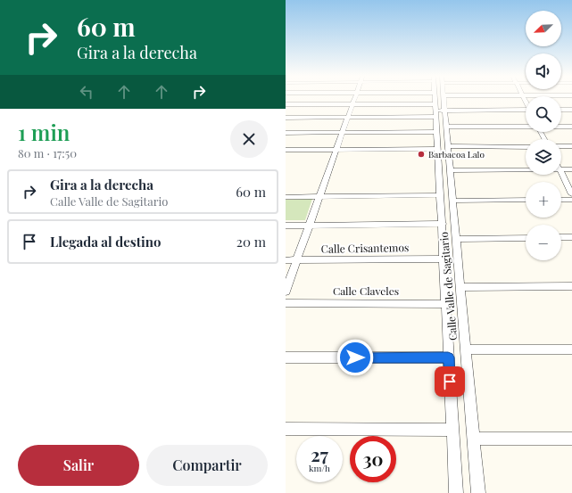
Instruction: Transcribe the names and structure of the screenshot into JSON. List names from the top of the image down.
{
  "streets": {
    "street": ["Calle Crisantemos", "Calle Valle de Sagitario", "Calle Claveles"]
  },
  "crossings": [
    ["Calle Crisantemos", "Calle Valle de Sagitario"],
    ["Calle Valle de Sagitario", "Calle Claveles"]
  ],
  "places": ["Barbacoa Lalo"],
  "north": "bottom left",
  "page": {
    "turn": ["60 m", "Gira a la derecha"],
    "map_buttons": ["+", "−"],
    "heading": ["1 min", "80 m · 17:50"],
    "list": [
      {
        "name": "Gira a la derecha",
        "note": "Calle Valle de Sagitario",
        "value": "60 m"
      },
      {
        "name": "Llegada al destino",
        "value": "20 m"
      }
    ],
    "speed": "27 km/h",
    "limit": "30",
    "buttons": ["Salir", "Compartir"]
  }
}
